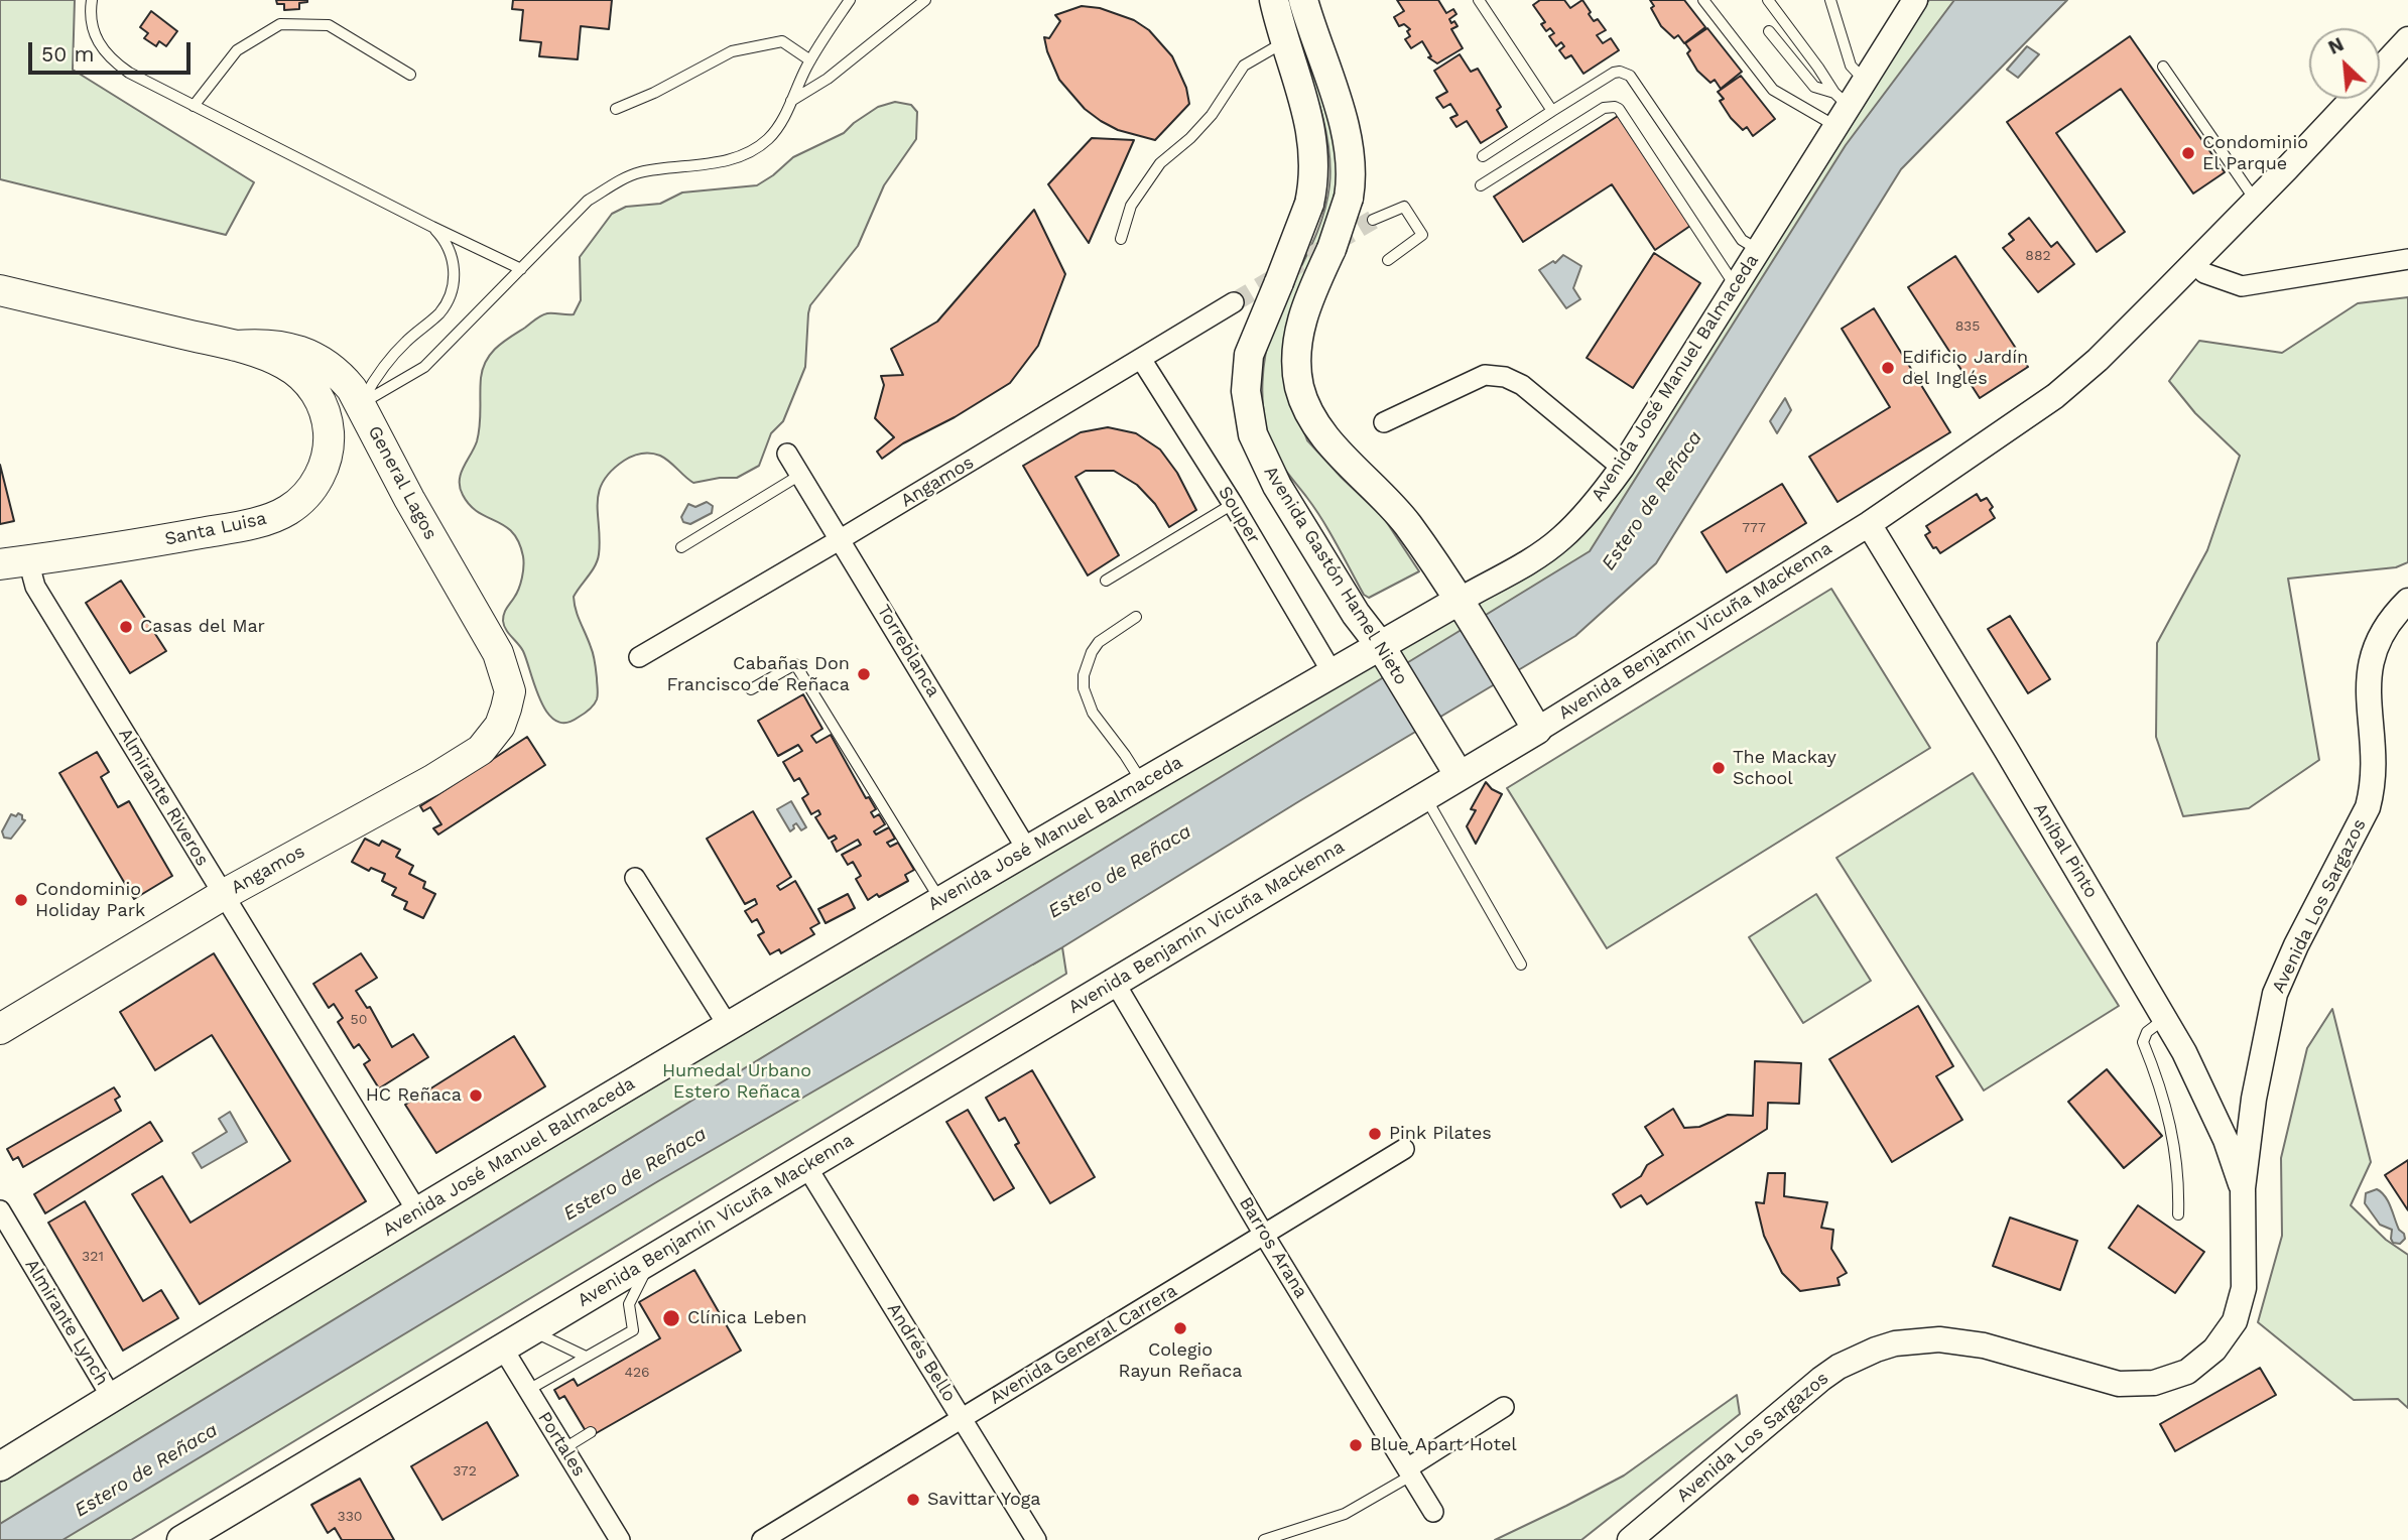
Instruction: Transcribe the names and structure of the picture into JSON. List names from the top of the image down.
{
  "streets": {
    "main road": [
      "Avenida José Manuel Balmaceda",
      "Angamos",
      "General Lagos",
      "Santa Luisa",
      "Avenida Gastón Hamel Nieto",
      "Avenida Benjamín Vicuña Mackenna"
    ],
    "street": [
      "Souper",
      "Torreblanca",
      "Almirante Riveros",
      "Aníbal Pinto",
      "Avenida Los Sargazos",
      "Barros Arana",
      "Almirante Lynch",
      "Avenida General Carrera",
      "Andrés Bello",
      "Portales"
    ]
  },
  "crossings": [
    ["Avenida José Manuel Balmaceda", "Souper"],
    ["Avenida José Manuel Balmaceda", "Avenida Gastón Hamel Nieto"],
    ["Avenida José Manuel Balmaceda", "Torreblanca"],
    ["Avenida José Manuel Balmaceda", "Almirante Riveros"],
    ["Avenida José Manuel Balmaceda", "Almirante Lynch"],
    ["Angamos", "General Lagos"],
    ["Angamos", "Souper"],
    ["Angamos", "Torreblanca"],
    ["Angamos", "Almirante Riveros"],
    ["General Lagos", "Santa Luisa"],
    ["Santa Luisa", "Almirante Riveros"],
    ["Avenida Gastón Hamel Nieto", "Avenida Benjamín Vicuña Mackenna"],
    ["Avenida Benjamín Vicuña Mackenna", "Aníbal Pinto"],
    ["Avenida Benjamín Vicuña Mackenna", "Barros Arana"],
    ["Avenida Benjamín Vicuña Mackenna", "Andrés Bello"],
    ["Avenida Benjamín Vicuña Mackenna", "Portales"],
    ["Aníbal Pinto", "Avenida Los Sargazos"],
    ["Barros Arana", "Avenida General Carrera"],
    ["Avenida General Carrera", "Andrés Bello"]
  ],
  "water": ["Estero de Reñaca"],
  "parks": ["Humedal Urbano Estero Reñaca"],
  "places": [
    "Condominio El Parque",
    "Edificio Jardín del Inglés",
    "Casas del Mar",
    "Cabañas Don Francisco de Reñaca",
    "The Mackay School",
    "Condominio Holiday Park",
    "HC Reñaca",
    "Pink Pilates",
    "Clínica Leben",
    "Colegio Rayun Reñaca",
    "Blue Apart Hotel",
    "Savittar Yoga"
  ],
  "house_numbers": [
    "882",
    "835",
    "777",
    "50",
    "321",
    "426",
    "372",
    "330"
  ],
  "scale_bar": "50 m",
  "north": "top left"
}
